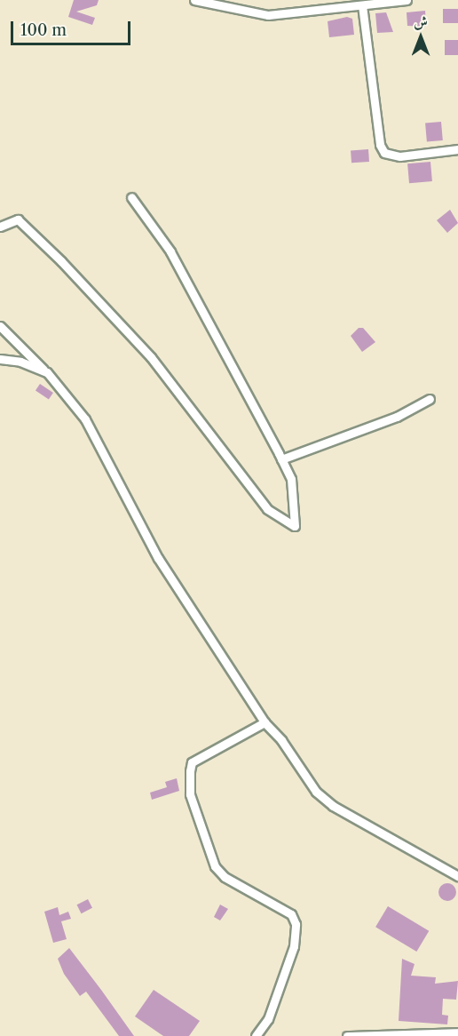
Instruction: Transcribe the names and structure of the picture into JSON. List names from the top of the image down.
{
  "scale_bar": "100 m",
  "north": "top"
}
